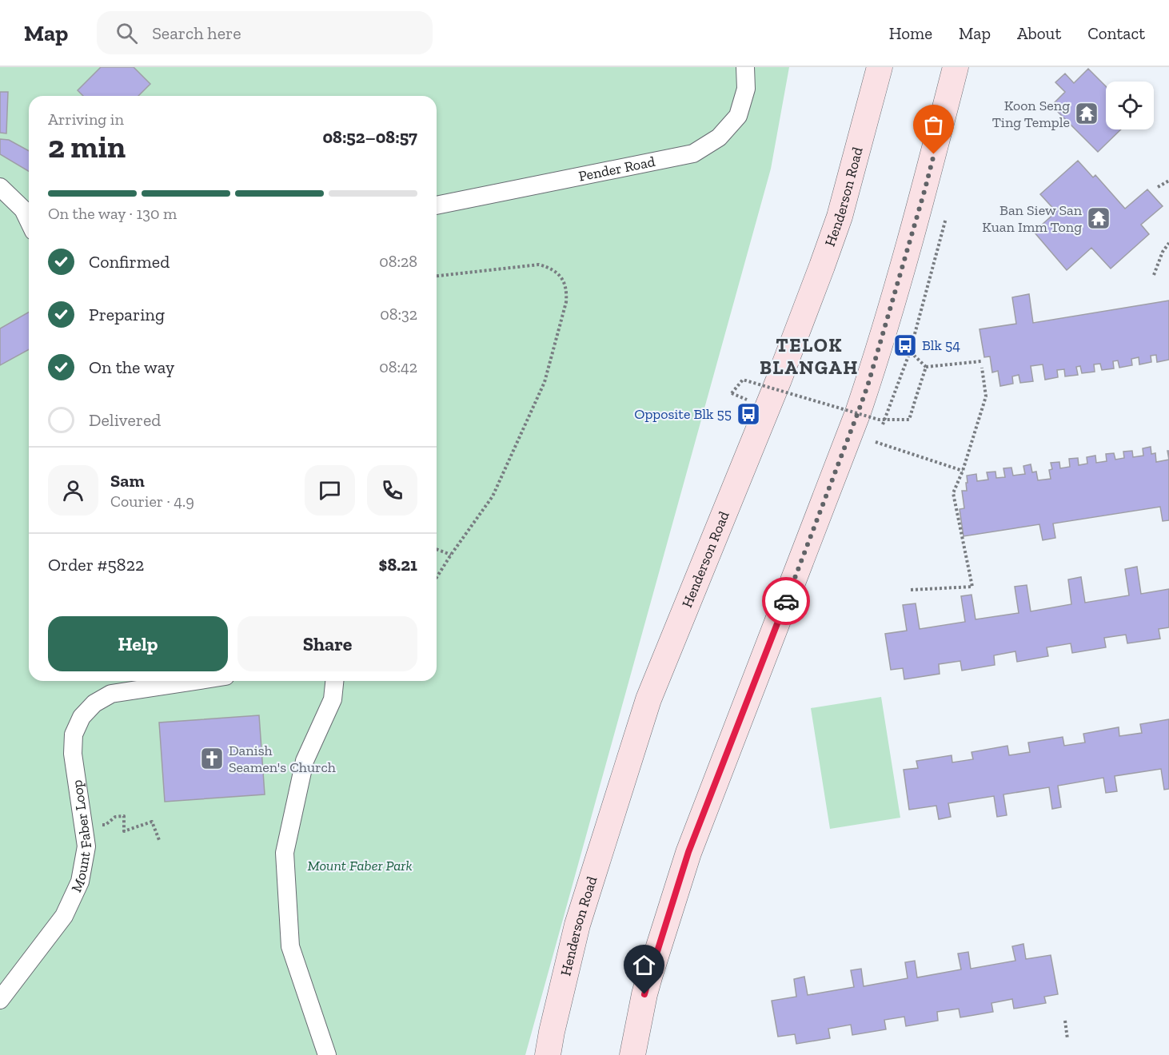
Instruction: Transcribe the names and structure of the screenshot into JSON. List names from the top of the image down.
{
  "streets": {
    "main road": ["Henderson Road"],
    "street": ["Pender Road", "Mount Faber Loop"]
  },
  "districts": ["TELOK BLANGAH"],
  "parks": ["Mount Faber Park"],
  "places": {
    "temple": ["Koon Seng Ting Temple", "Ban Siew San Kuan Imm Tong"],
    "bus stop": ["Blk 54", "Opposite Blk 55"],
    "church": ["Danish Seamen's Church"]
  },
  "page": {
    "header": "Map",
    "search": "Search here",
    "nav": [
      "Home",
      "Map",
      "About",
      "Contact"
    ],
    "heading": ["2 min", "Arriving in", "08:52–08:57"],
    "panel": [
      "Sam",
      "Courier · 4.9",
      "Order #5822",
      "$8.21"
    ],
    "bar": "On the way · 130 m",
    "list": [
      ["Confirmed", "08:28"],
      ["Preparing", "08:32"],
      ["On the way", "08:42"],
      "Delivered"
    ],
    "buttons": ["Help", "Share"]
  }
}
